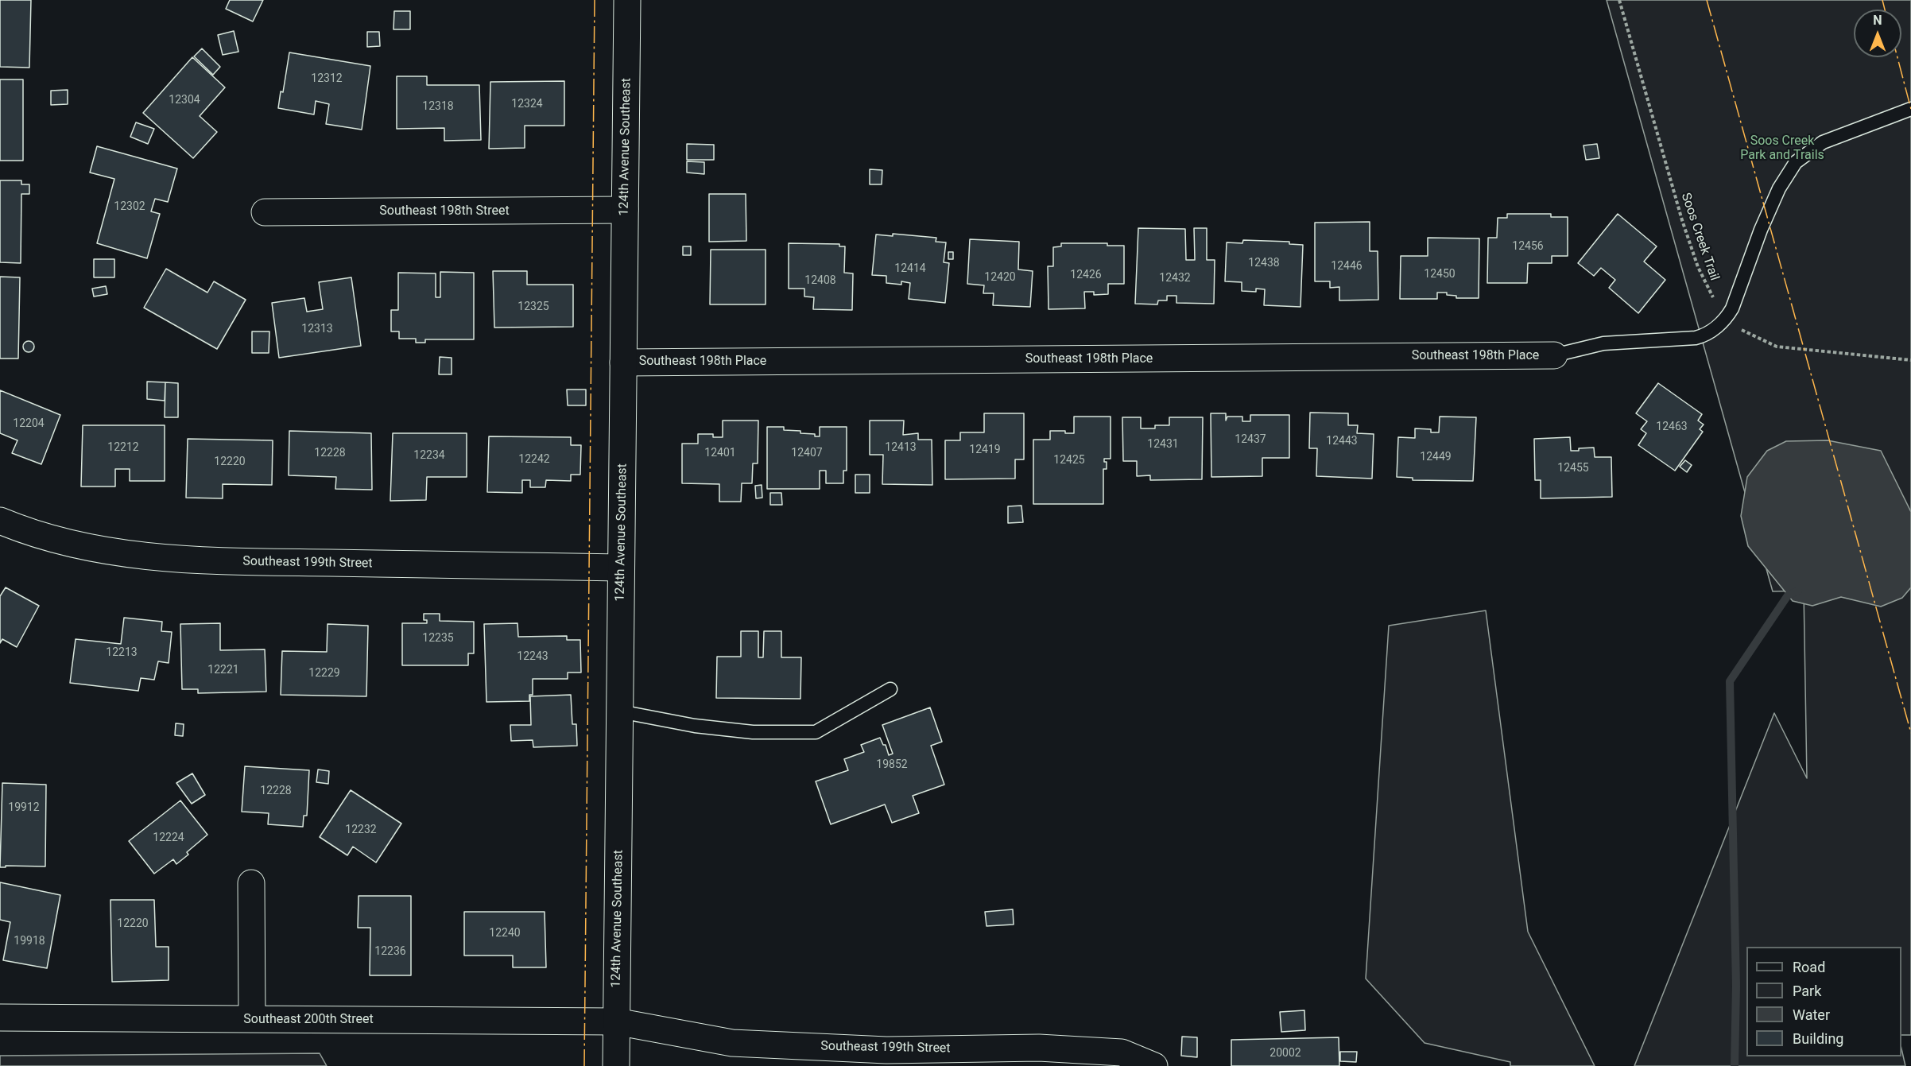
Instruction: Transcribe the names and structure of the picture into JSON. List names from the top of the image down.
{
  "streets": {
    "street": [
      "124th Avenue Southeast",
      "Southeast 198th Street",
      "Southeast 198th Place",
      "Southeast 199th Street",
      "Southeast 200th Street"
    ],
    "path": ["Soos Creek Trail"]
  },
  "crossings": [
    ["124th Avenue Southeast", "Southeast 198th Street"],
    ["124th Avenue Southeast", "Southeast 198th Place"],
    ["124th Avenue Southeast", "Southeast 199th Street"],
    ["124th Avenue Southeast", "Southeast 200th Street"],
    ["Southeast 199th Street", "Southeast 200th Street"]
  ],
  "parks": ["Soos Creek Park and Trails"],
  "house_numbers": [
    "12312",
    "12304",
    "12324",
    "12318",
    "12302",
    "12456",
    "12438",
    "12446",
    "12414",
    "12450",
    "12426",
    "12420",
    "12432",
    "12408",
    "12325",
    "12313",
    "12204",
    "12463",
    "12437",
    "12443",
    "12431",
    "12212",
    "12413",
    "12419",
    "12228",
    "12401",
    "12407",
    "12234",
    "12449",
    "12242",
    "12425",
    "12220",
    "12455",
    "12235",
    "12213",
    "12243",
    "12221",
    "12229",
    "19852",
    "12228",
    "19912",
    "12232",
    "12224",
    "12220",
    "12240",
    "19918",
    "12236",
    "20002"
  ],
  "legend": [
    "Road",
    "Park",
    "Water",
    "Building"
  ],
  "north": "top"
}
